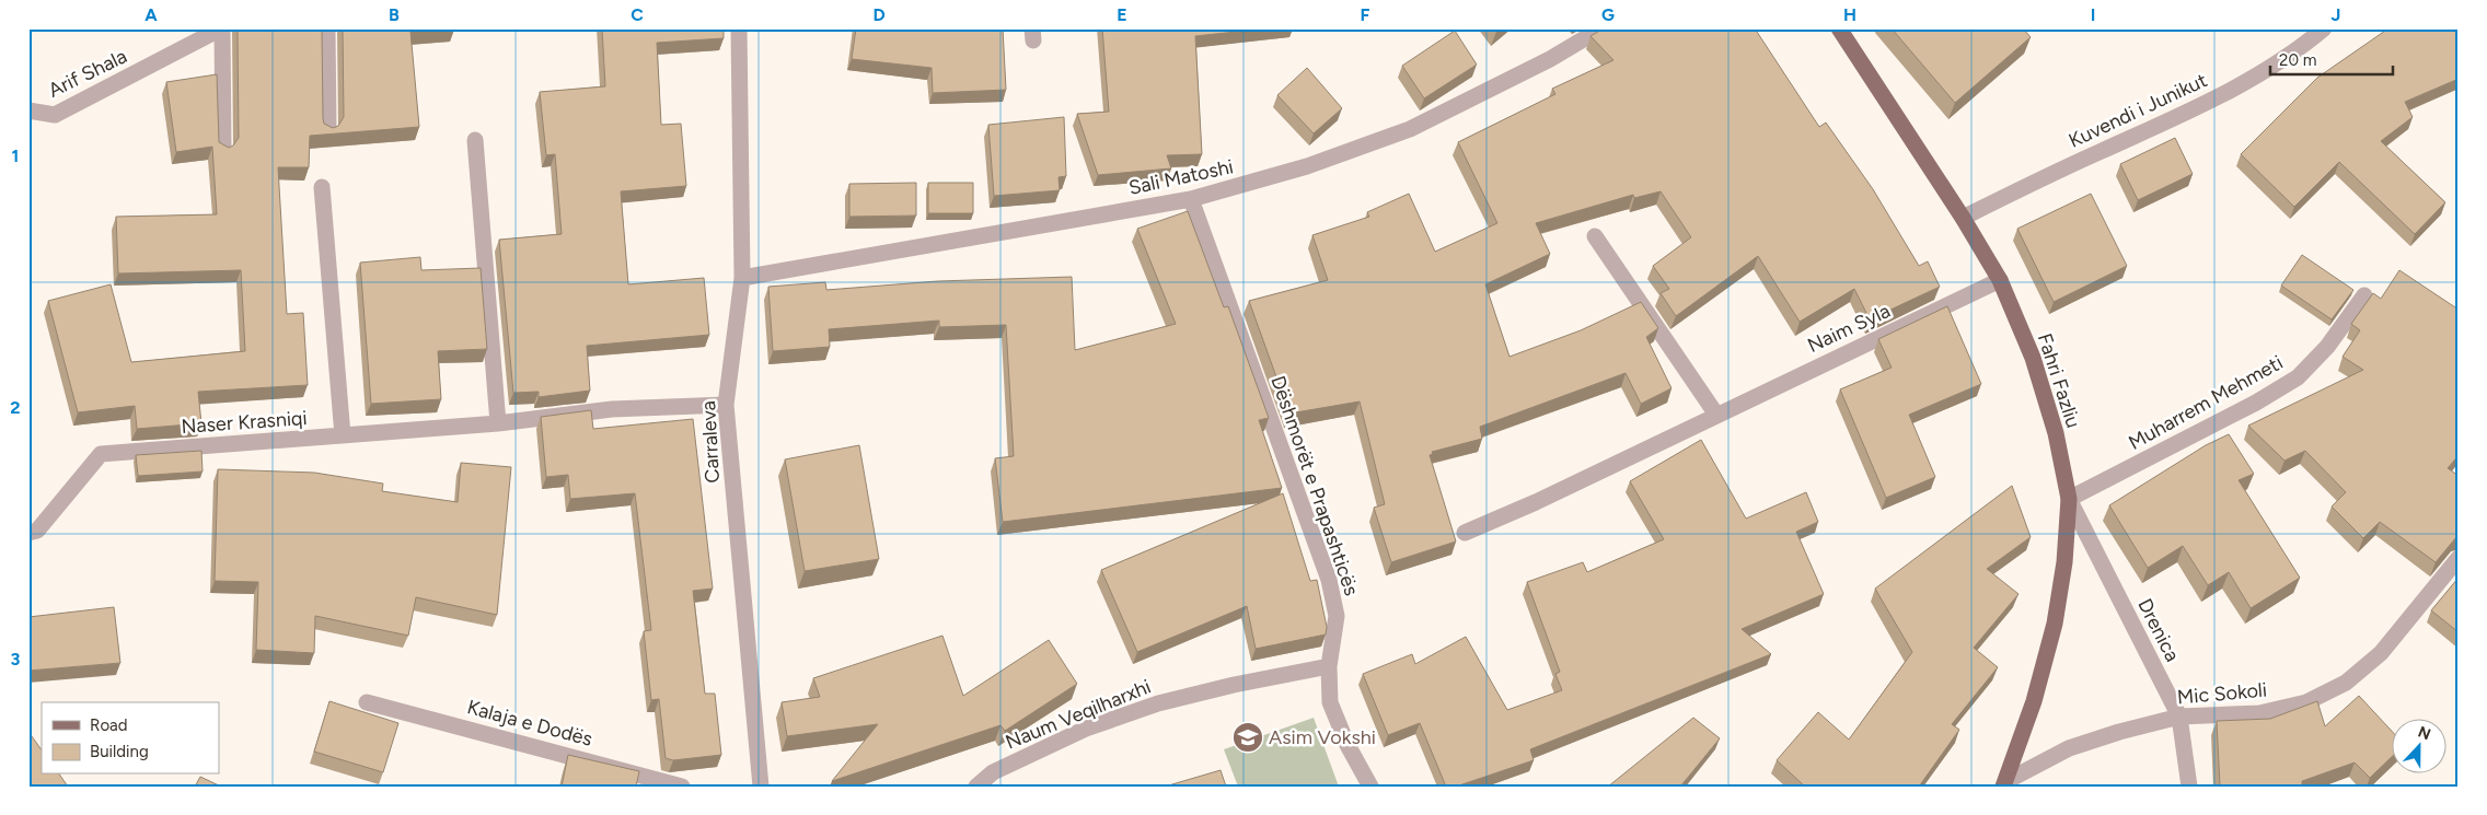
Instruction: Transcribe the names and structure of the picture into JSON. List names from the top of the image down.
{
  "streets": {
    "main road": ["Fahri Fazliu"],
    "street": [
      "Arif Shala",
      "Kuvendi i Junikut",
      "Sali Matoshi",
      "Naim Syla",
      "Muharrem Mehmeti",
      "Naser Krasniqi",
      "Carraleva",
      "Dëshmorët e Prapashticës",
      "Drenica",
      "Mic Sokoli",
      "Naum Veqilharxhi",
      "Kalaja e Dodës"
    ]
  },
  "crossings": [
    ["Kuvendi i Junikut", "Fahri Fazliu"],
    ["Sali Matoshi", "Carraleva"],
    ["Sali Matoshi", "Dëshmorët e Prapashticës"],
    ["Naim Syla", "Fahri Fazliu"],
    ["Fahri Fazliu", "Muharrem Mehmeti"],
    ["Fahri Fazliu", "Drenica"],
    ["Fahri Fazliu", "Mic Sokoli"],
    ["Muharrem Mehmeti", "Drenica"],
    ["Naser Krasniqi", "Carraleva"],
    ["Dëshmorët e Prapashticës", "Naum Veqilharxhi"],
    ["Drenica", "Mic Sokoli"]
  ],
  "places": {
    "school or university": ["Asim Vokshi"]
  },
  "legend": ["Road", "Building"],
  "scale_bar": "20 m",
  "north": "top",
  "grid": {
    "columns": [
      "A",
      "B",
      "C",
      "D",
      "E",
      "F",
      "G",
      "H",
      "I",
      "J"
    ],
    "rows": ["1", "2", "3"]
  }
}
